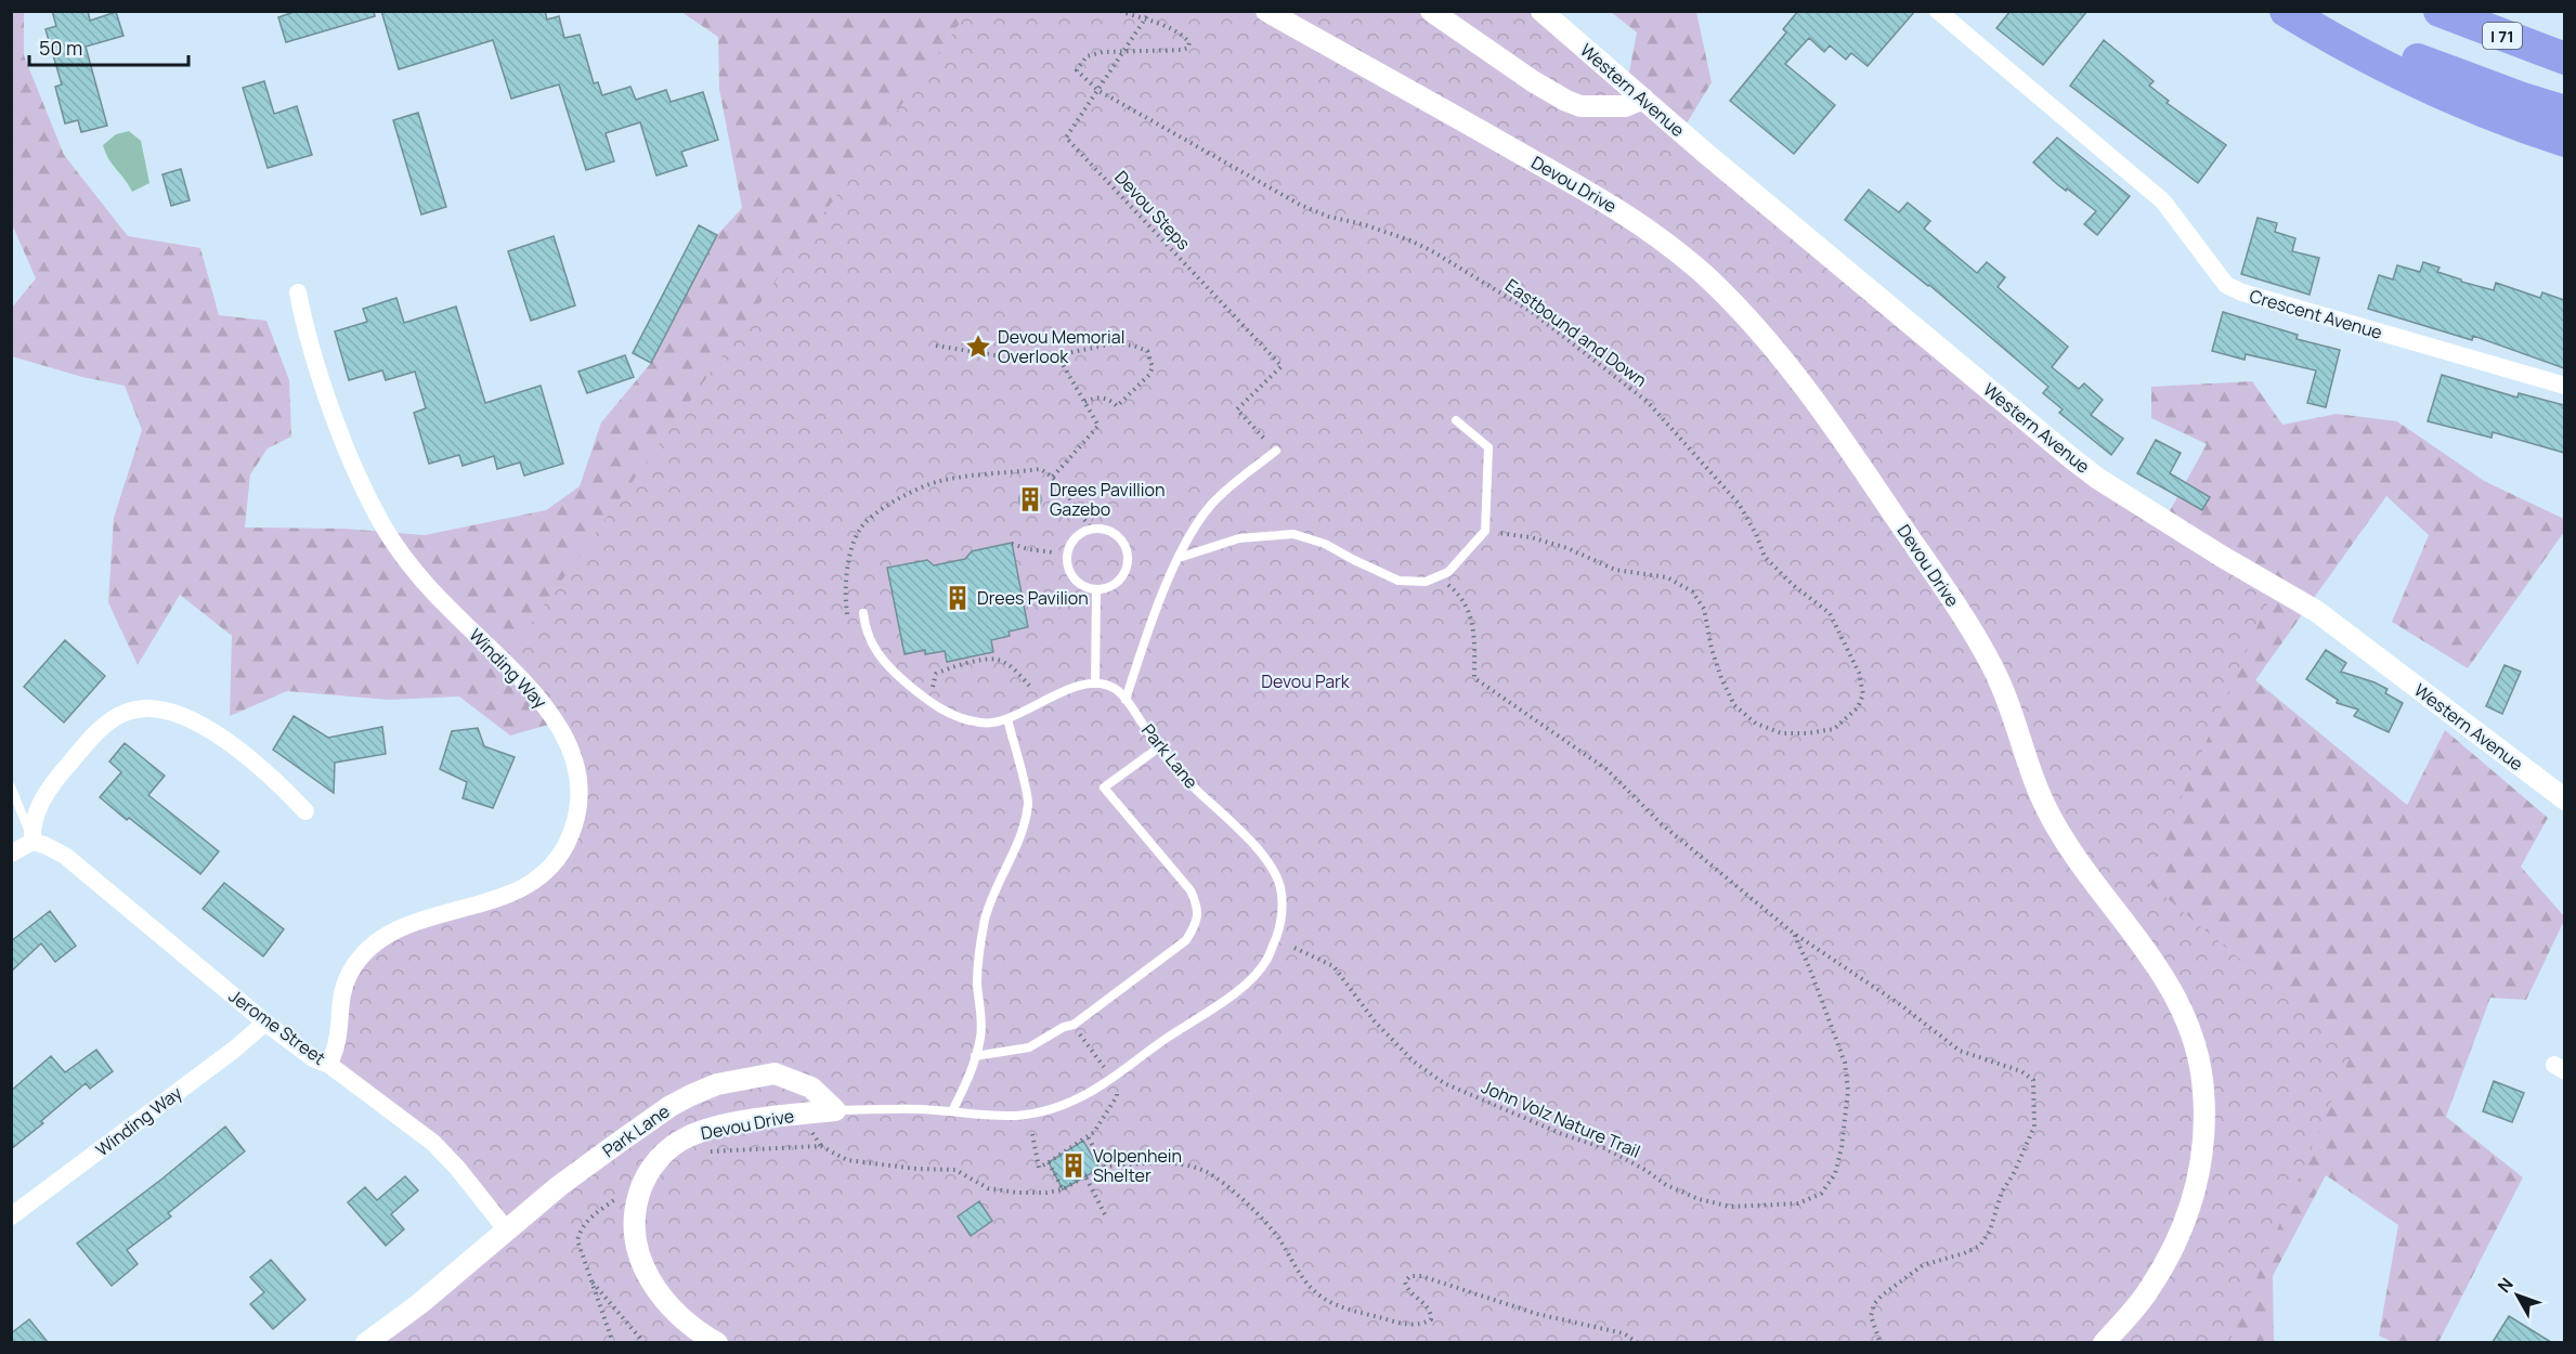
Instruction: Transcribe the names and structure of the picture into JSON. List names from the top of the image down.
{
  "streets": {
    "highway": ["I 71"],
    "street": [
      "Western Avenue",
      "Devou Drive",
      "Crescent Avenue",
      "Winding Way",
      "Park Lane",
      "Jerome Street"
    ],
    "path": ["Devou Steps", "Eastbound and Down", "John Volz Nature Trail"]
  },
  "crossings": [
    ["Devou Drive", "Park Lane"],
    ["Devou Steps", "Eastbound and Down"],
    ["Winding Way", "Jerome Street"],
    ["Park Lane", "Jerome Street"]
  ],
  "parks": ["Devou Park"],
  "places": {
    "place": ["Devou Memorial Overlook"],
    "building": ["Drees Pavillion Gazebo", "Drees Pavilion", "Volpenhein Shelter"]
  },
  "scale_bar": "50 m",
  "north": "top left"
}
